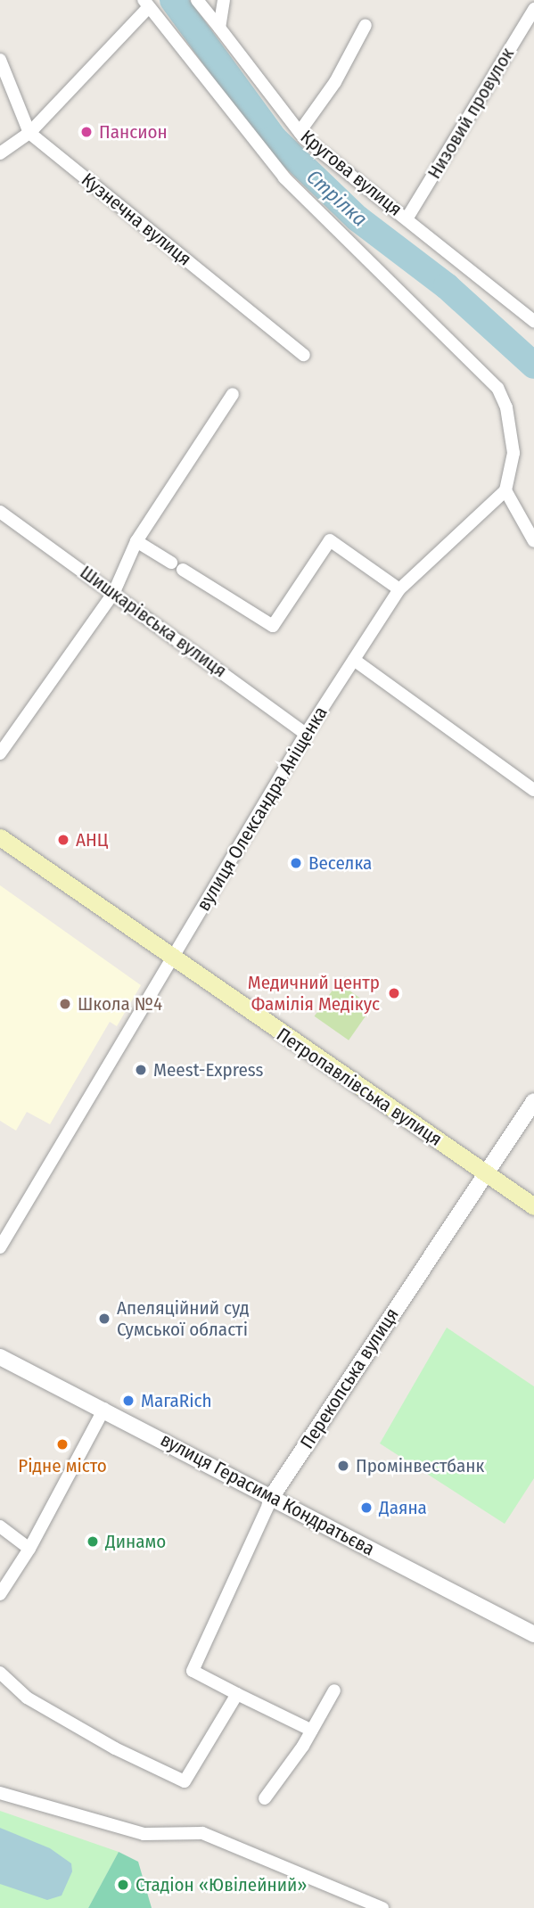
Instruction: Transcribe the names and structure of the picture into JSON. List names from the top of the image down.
{
  "streets": {
    "main road": ["Петропавлівська вулиця"],
    "street": [
      "Низовий провулок",
      "Кругова вулиця",
      "Кузнечна вулиця",
      "Шишкарівська вулиця",
      "вулиця Олександра Аніщенка",
      "Перекопська вулиця",
      "вулиця Герасима Кондратьєва"
    ]
  },
  "crossings": [
    ["Низовий провулок", "Кругова вулиця"],
    ["Шишкарівська вулиця", "вулиця Олександра Аніщенка"],
    ["вулиця Олександра Аніщенка", "Петропавлівська вулиця"],
    ["Петропавлівська вулиця", "Перекопська вулиця"],
    ["Перекопська вулиця", "вулиця Герасима Кондратьєва"]
  ],
  "water": ["Стрілка"],
  "places": [
    "Пансион",
    "АНЦ",
    "Веселка",
    "Медичний центр Фамілія Медікус",
    "Школа №4",
    "Meest-Express",
    "Апеляційний суд Сумської області",
    "МагаRich",
    "Рідне місто",
    "Промінвестбанк",
    "Даяна",
    "Динамо",
    "Стадіон «Ювілейний»"
  ]
}
